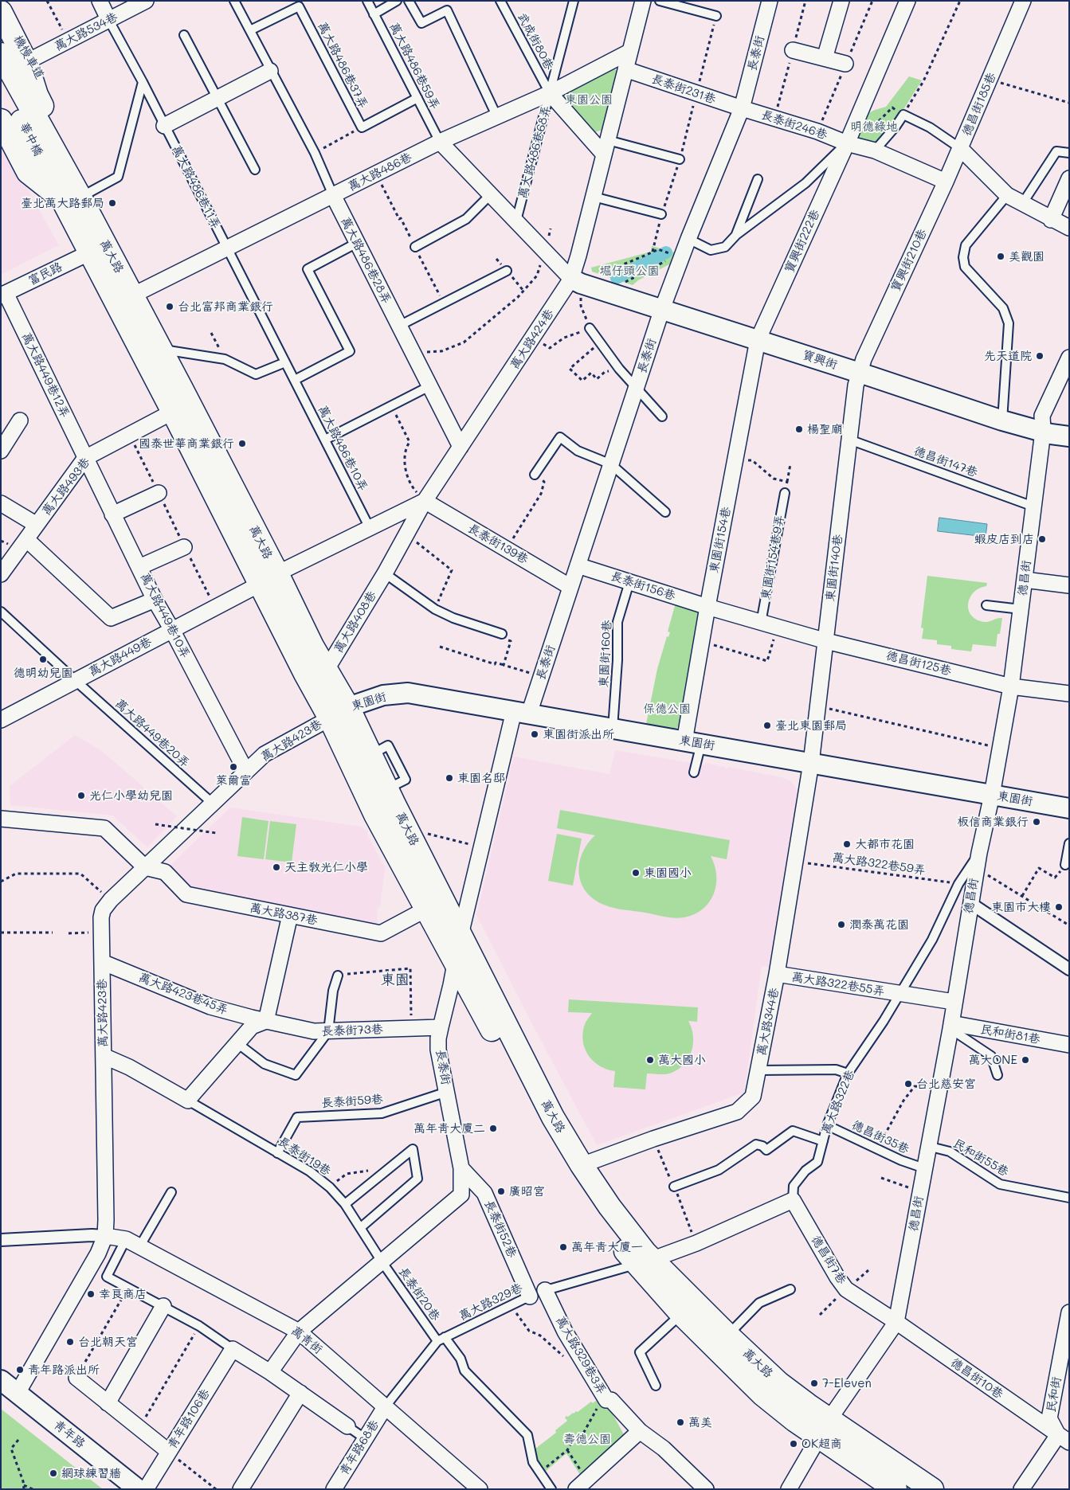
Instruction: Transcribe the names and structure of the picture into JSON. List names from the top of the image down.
{
  "streets": {
    "main road": ["華中橋", "萬大路"],
    "street": [
      "萬大路534巷",
      "長泰街",
      "長泰街231巷",
      "德昌街185巷",
      "長泰街246巷",
      "萬大路486巷68弄",
      "萬大路486巷",
      "寶興街222巷",
      "萬大路486巷28弄",
      "寶興街210巷",
      "富民路",
      "萬大路424巷",
      "寶興街",
      "萬大路449巷12弄",
      "萬大路493巷",
      "東園街154巷",
      "長泰街139巷",
      "東園街140巷",
      "德昌街",
      "長泰街156巷",
      "萬大路449巷10弄",
      "萬大路408巷",
      "萬大路449巷",
      "德昌街125巷",
      "東園街",
      "萬大路423巷",
      "萬大路387巷",
      "萬大路322巷55弄",
      "萬大路423巷45弄",
      "萬大路344巷",
      "長泰街73巷",
      "民和街81巷",
      "長泰街52巷",
      "德昌街7巷",
      "萬青街",
      "萬大路329巷3弄",
      "德昌街10巷",
      "民和街",
      "青年路106巷",
      "青年路",
      "青年路68巷"
    ],
    "lane": [
      "武成街80巷",
      "萬大路486巷37弄",
      "萬大路486巷59弄",
      "萬大路486巷11弄",
      "萬大路486巷10弄",
      "德昌街147巷",
      "東園街154巷9弄",
      "東園街160巷",
      "萬大路449巷20弄",
      "長泰街59巷",
      "萬大路322巷",
      "德昌街35巷",
      "長泰街19巷",
      "民和街55巷",
      "長泰街20巷",
      "萬大路329巷"
    ],
    "path": ["萬大路322巷59弄"]
  },
  "crossings": [
    ["萬大路534巷", "華中橋"],
    ["萬大路534巷", "萬大路486巷11弄"],
    ["武成街80巷", "萬大路486巷68弄"],
    ["武成街80巷", "萬大路486巷"],
    ["長泰街", "長泰街231巷"],
    ["長泰街", "長泰街246巷"],
    ["長泰街", "寶興街222巷"],
    ["長泰街", "萬大路"],
    ["長泰街", "寶興街"],
    ["長泰街", "長泰街139巷"],
    ["長泰街", "長泰街156巷"],
    ["長泰街", "東園街"],
    ["長泰街", "長泰街73巷"],
    ["長泰街", "長泰街59巷"],
    ["長泰街", "長泰街19巷"],
    ["長泰街", "長泰街52巷"],
    ["長泰街", "長泰街20巷"],
    ["長泰街", "萬青街"],
    ["萬大路486巷37弄", "萬大路486巷59弄"],
    ["萬大路486巷59弄", "萬大路486巷"],
    ["長泰街231巷", "長泰街246巷"],
    ["長泰街231巷", "萬大路424巷"],
    ["德昌街185巷", "寶興街210巷"],
    ["長泰街246巷", "寶興街222巷"],
    ["長泰街246巷", "寶興街210巷"],
    ["華中橋", "萬大路"],
    ["萬大路486巷68弄", "萬大路486巷"],
    ["萬大路486巷68弄", "萬大路424巷"],
    ["萬大路486巷", "萬大路486巷11弄"],
    ["萬大路486巷", "萬大路"],
    ["萬大路486巷", "萬大路486巷28弄"],
    ["萬大路486巷", "萬大路424巷"],
    ["萬大路486巷", "萬大路486巷10弄"],
    ["萬大路486巷11弄", "萬大路486巷10弄"],
    ["寶興街222巷", "寶興街"],
    ["寶興街222巷", "東園街154巷"],
    ["萬大路", "富民路"],
    ["萬大路", "萬大路424巷"],
    ["萬大路", "萬大路493巷"],
    ["萬大路", "德昌街"],
    ["萬大路", "萬大路408巷"],
    ["萬大路", "萬大路449巷"],
    ["萬大路", "東園街"],
    ["萬大路", "萬大路423巷"],
    ["萬大路", "萬大路387巷"],
    ["萬大路", "萬大路344巷"],
    ["萬大路", "萬大路329巷"],
    ["萬大路486巷28弄", "萬大路424巷"],
    ["寶興街210巷", "寶興街"],
    ["寶興街210巷", "東園街140巷"],
    ["富民路", "萬大路449巷12弄"],
    ["萬大路424巷", "寶興街"],
    ["萬大路424巷", "萬大路486巷10弄"],
    ["萬大路424巷", "長泰街139巷"],
    ["萬大路424巷", "萬大路408巷"],
    ["萬大路424巷", "萬大路449巷"],
    ["寶興街", "東園街154巷"],
    ["寶興街", "東園街140巷"],
    ["寶興街", "德昌街"],
    ["萬大路449巷12弄", "萬大路493巷"],
    ["萬大路449巷12弄", "萬大路449巷10弄"],
    ["德昌街147巷", "東園街140巷"],
    ["德昌街147巷", "德昌街"],
    ["萬大路493巷", "萬大路449巷10弄"],
    ["東園街154巷", "長泰街156巷"],
    ["東園街154巷", "東園街"],
    ["長泰街139巷", "萬大路408巷"],
    ["東園街140巷", "德昌街125巷"],
    ["東園街140巷", "東園街"],
    ["東園街140巷", "萬大路344巷"],
    ["德昌街", "德昌街125巷"],
    ["德昌街", "東園街"],
    ["德昌街", "萬大路322巷55弄"],
    ["德昌街", "民和街81巷"],
    ["德昌街", "萬大路322巷"],
    ["德昌街", "德昌街35巷"],
    ["德昌街", "民和街55巷"],
    ["德昌街", "德昌街7巷"],
    ["德昌街", "德昌街10巷"],
    ["長泰街156巷", "東園街160巷"],
    ["萬大路449巷10弄", "萬大路449巷"],
    ["萬大路449巷10弄", "萬大路423巷"],
    ["東園街160巷", "東園街"],
    ["萬大路449巷", "萬大路449巷20弄"],
    ["東園街", "萬大路423巷"],
    ["東園街", "萬大路344巷"],
    ["萬大路449巷20弄", "萬大路423巷"],
    ["萬大路423巷", "萬大路387巷"],
    ["萬大路423巷", "萬大路423巷45弄"],
    ["萬大路423巷", "萬青街"],
    ["萬大路423巷", "青年路"],
    ["萬大路322巷59弄", "萬大路344巷"],
    ["萬大路322巷59弄", "萬大路322巷"],
    ["萬大路322巷55弄", "萬大路344巷"],
    ["萬大路322巷55弄", "萬大路322巷"],
    ["萬大路423巷45弄", "長泰街73巷"],
    ["長泰街59巷", "長泰街19巷"],
    ["萬大路322巷", "德昌街35巷"],
    ["萬大路322巷", "德昌街7巷"],
    ["長泰街19巷", "長泰街20巷"],
    ["長泰街52巷", "萬大路329巷"],
    ["德昌街7巷", "德昌街10巷"],
    ["長泰街20巷", "萬大路329巷"],
    ["萬大路329巷", "萬青街"],
    ["萬大路329巷", "萬大路329巷3弄"],
    ["萬大路329巷", "青年路68巷"],
    ["萬青街", "青年路68巷"],
    ["德昌街10巷", "民和街"]
  ],
  "districts": ["東園"],
  "parks": [
    "東園公園",
    "明德綠地",
    "堀仔頭公園",
    "保德公園",
    "壽德公園"
  ],
  "places": [
    "臺北萬大路郵局",
    "美觀園",
    "台北富邦商業銀行",
    "先天道院",
    "楊聖廟",
    "國泰世華商業銀行",
    "蝦皮店到店",
    "德明幼兒園",
    "臺北東園郵局",
    "東園街派出所",
    "萊爾富",
    "東園名邸",
    "光仁小學幼兒園",
    "板信商業銀行",
    "大都市花園",
    "天主教光仁小學",
    "東園國小",
    "東園市大樓",
    "潤泰萬花園",
    "萬大國小",
    "萬大ONE",
    "台北慈安宮",
    "萬年青大廈二",
    "廣昭宮",
    "萬年青大廈一",
    "幸良商店",
    "台北朝天宮",
    "青年路派出所",
    "7-Eleven",
    "萬美",
    "OK超商",
    "網球練習牆"
  ]
}
